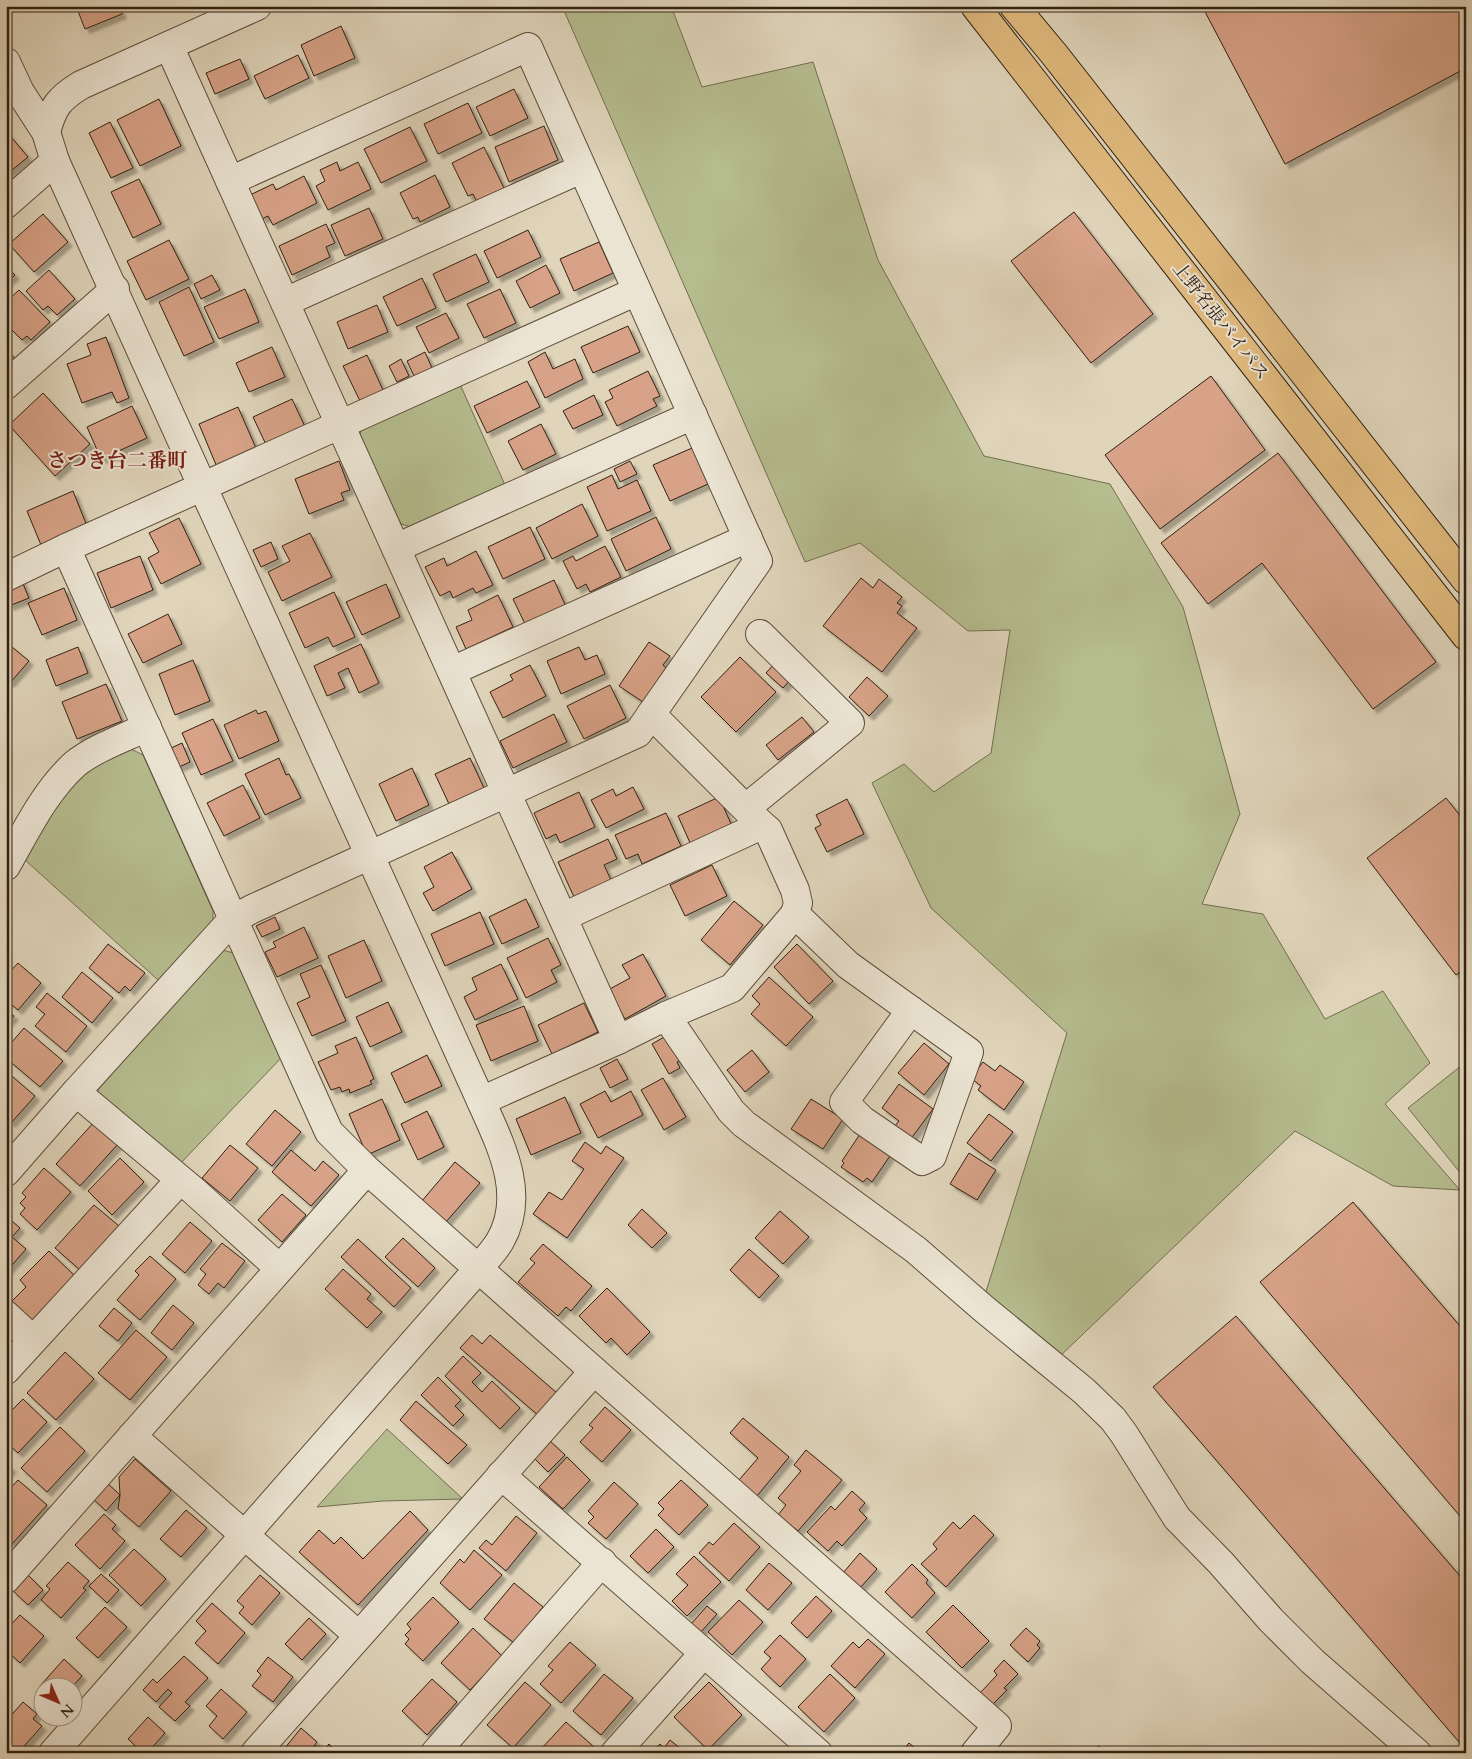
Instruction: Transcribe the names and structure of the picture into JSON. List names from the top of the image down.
{
  "streets": {
    "highway": ["上野名張バイパス"]
  },
  "districts": ["さつき台二番町"],
  "north": "bottom right"
}
